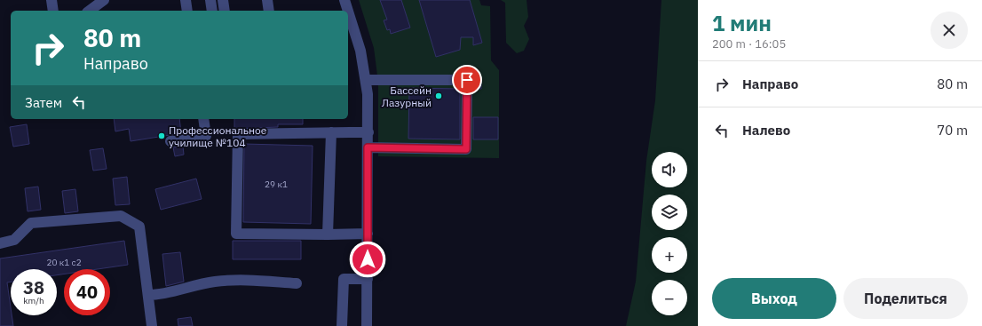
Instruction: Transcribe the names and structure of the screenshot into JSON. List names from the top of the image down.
{
  "places": ["Бассейн Лазурный", "Профессиональное училище №104"],
  "house_numbers": ["29 к1", "20 к1 с2"],
  "page": {
    "heading": ["1 мин", "200 m · 16:05"],
    "turn": ["80 m", "Направо"],
    "list": [
      {
        "name": "Направо",
        "value": "80 m"
      },
      {
        "name": "Налево",
        "value": "70 m"
      }
    ],
    "then": "Затем",
    "map_buttons": ["+", "−"],
    "speed": "38 km/h",
    "limit": "40",
    "buttons": ["Выход", "Поделиться"]
  }
}
